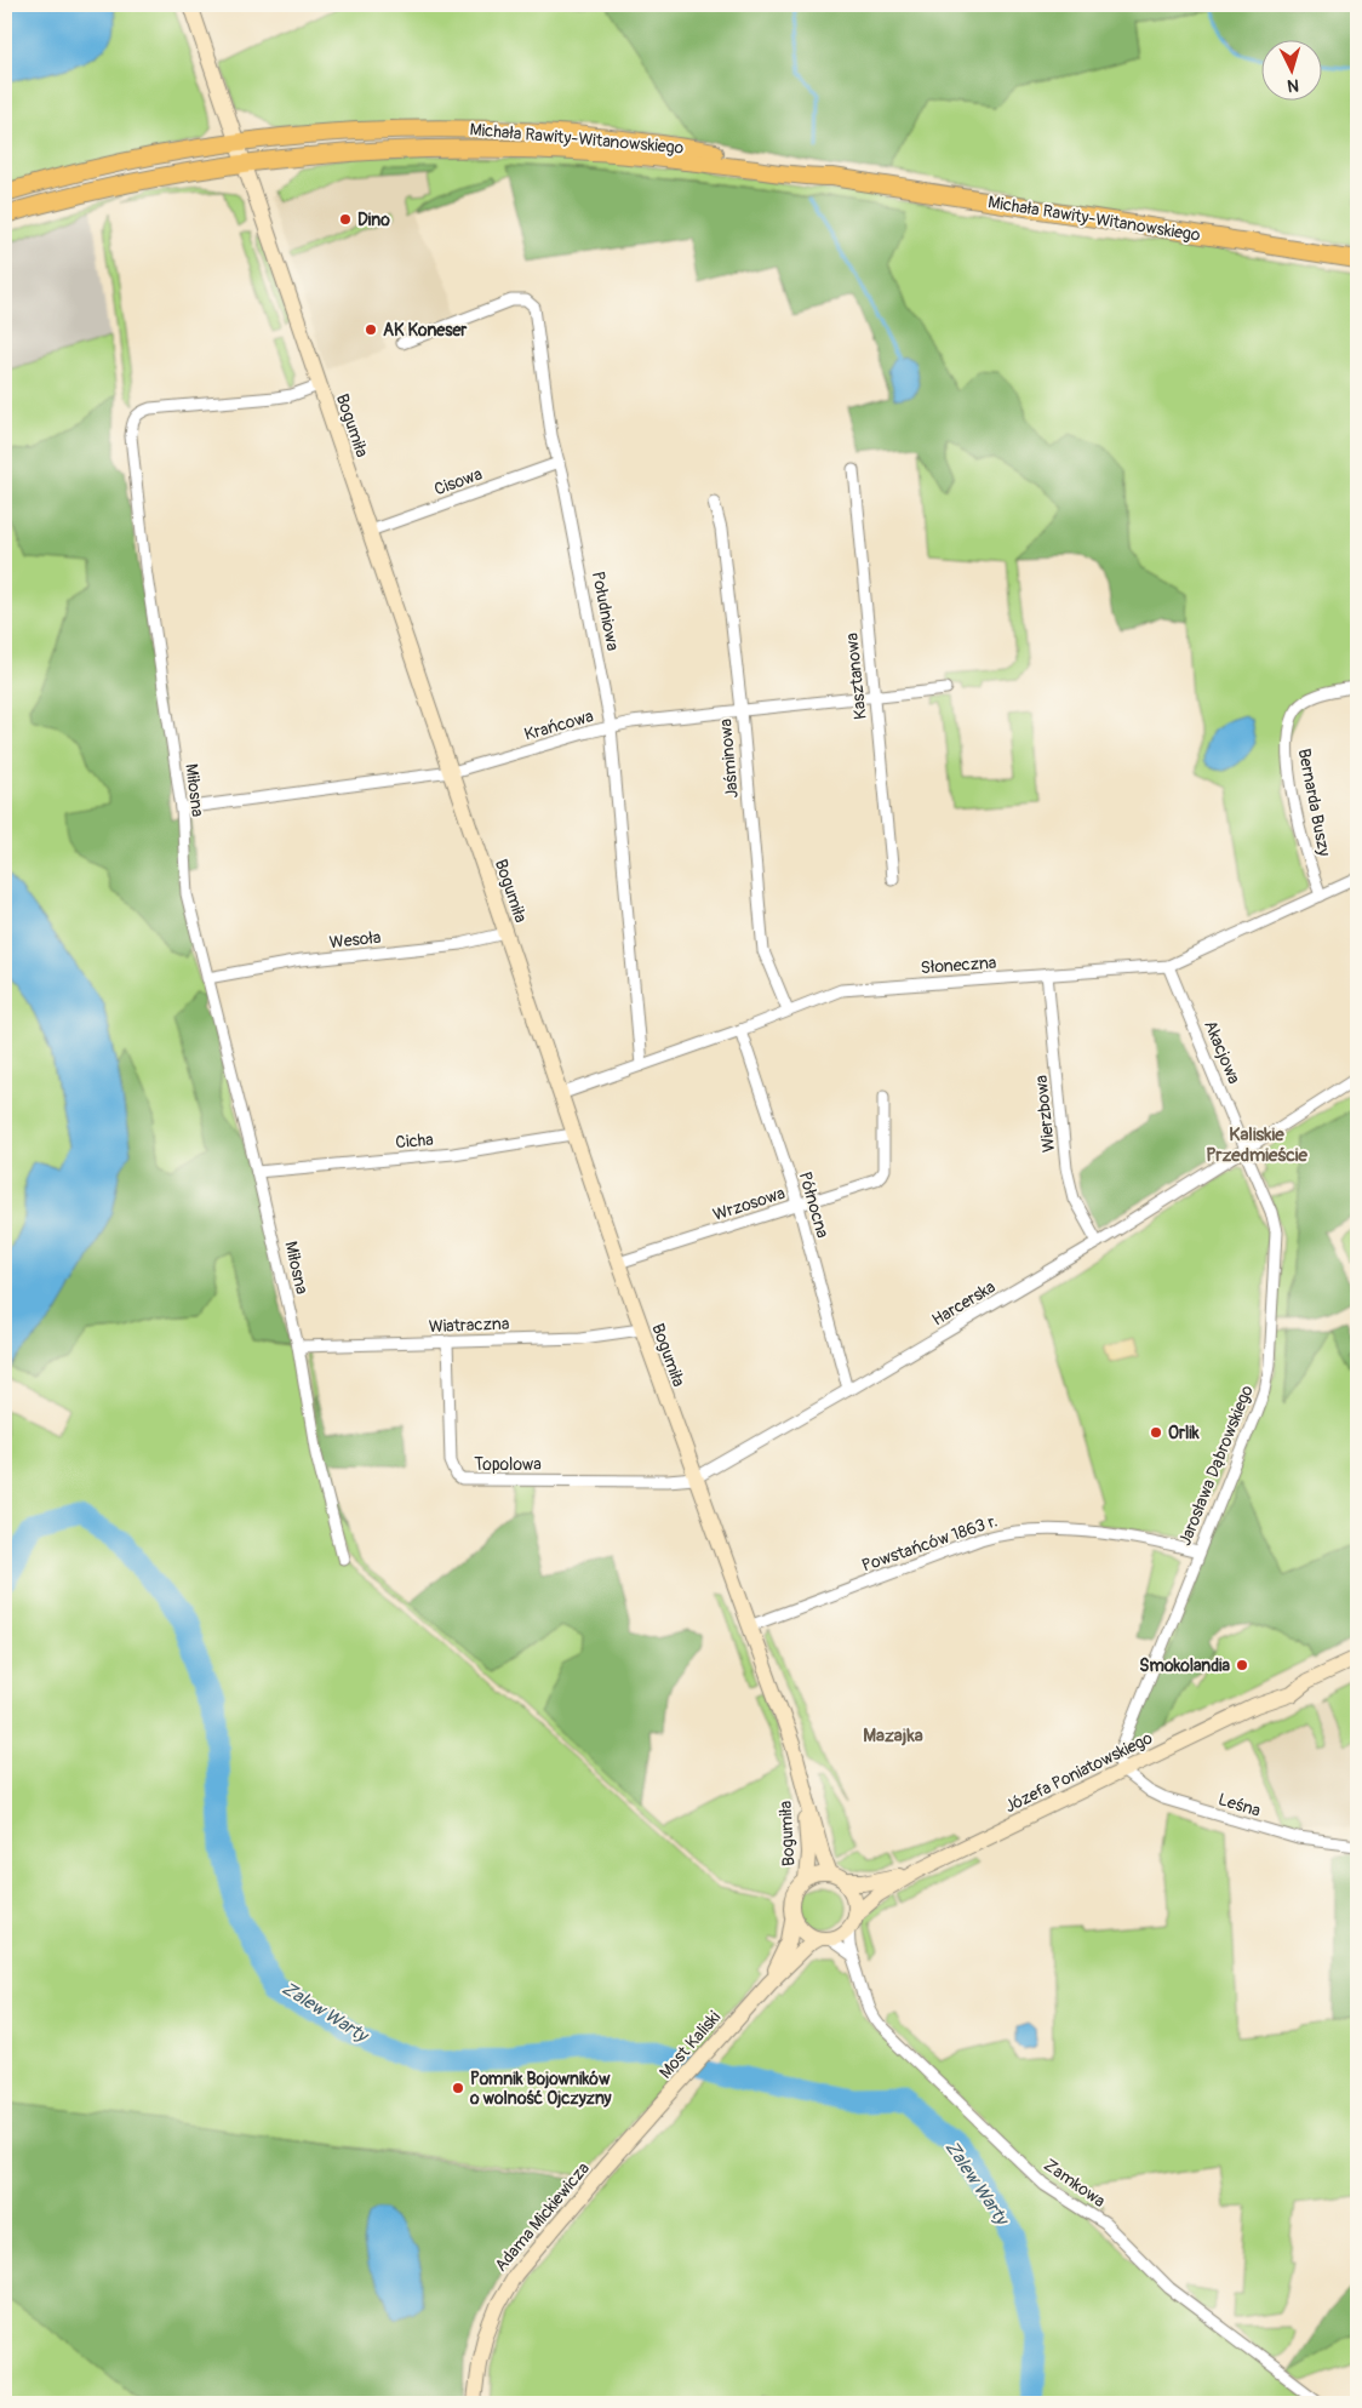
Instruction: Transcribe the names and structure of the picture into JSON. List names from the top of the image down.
{
  "streets": {
    "main road": ["Michała Rawity-Witanowskiego"],
    "street": [
      "Bogumiła",
      "Cisowa",
      "Południowa",
      "Kasztanowa",
      "Krańcowa",
      "Jaśminowa",
      "Miłosna",
      "Bernarda Buszy",
      "Wesoła",
      "Słoneczna",
      "Akacjowa",
      "Wierzbowa",
      "Cicha",
      "Wrzosowa",
      "Północna",
      "Harcerska",
      "Wiatraczna",
      "Topolowa",
      "Jarosława Dąbrowskiego",
      "Powstańców 1863 r.",
      "Józefa Poniatowskiego",
      "Leśna",
      "Most Kaliski",
      "Zamkowa",
      "Adama Mickiewicza"
    ]
  },
  "crossings": [
    ["Michała Rawity-Witanowskiego", "Bogumiła"],
    ["Bogumiła", "Cisowa"],
    ["Bogumiła", "Krańcowa"],
    ["Bogumiła", "Miłosna"],
    ["Bogumiła", "Wesoła"],
    ["Bogumiła", "Słoneczna"],
    ["Bogumiła", "Cicha"],
    ["Bogumiła", "Wrzosowa"],
    ["Bogumiła", "Harcerska"],
    ["Bogumiła", "Wiatraczna"],
    ["Bogumiła", "Topolowa"],
    ["Bogumiła", "Powstańców 1863 r."],
    ["Bogumiła", "Józefa Poniatowskiego"],
    ["Bogumiła", "Zamkowa"],
    ["Cisowa", "Południowa"],
    ["Południowa", "Krańcowa"],
    ["Południowa", "Słoneczna"],
    ["Kasztanowa", "Krańcowa"],
    ["Krańcowa", "Jaśminowa"],
    ["Krańcowa", "Miłosna"],
    ["Jaśminowa", "Słoneczna"],
    ["Miłosna", "Wesoła"],
    ["Miłosna", "Cicha"],
    ["Miłosna", "Wiatraczna"],
    ["Bernarda Buszy", "Słoneczna"],
    ["Słoneczna", "Akacjowa"],
    ["Słoneczna", "Wierzbowa"],
    ["Słoneczna", "Północna"],
    ["Akacjowa", "Harcerska"],
    ["Akacjowa", "Jarosława Dąbrowskiego"],
    ["Wierzbowa", "Harcerska"],
    ["Wrzosowa", "Północna"],
    ["Północna", "Harcerska"],
    ["Harcerska", "Topolowa"],
    ["Harcerska", "Jarosława Dąbrowskiego"],
    ["Wiatraczna", "Topolowa"],
    ["Jarosława Dąbrowskiego", "Powstańców 1863 r."],
    ["Jarosława Dąbrowskiego", "Józefa Poniatowskiego"],
    ["Jarosława Dąbrowskiego", "Leśna"],
    ["Józefa Poniatowskiego", "Leśna"],
    ["Józefa Poniatowskiego", "Zamkowa"],
    ["Most Kaliski", "Adama Mickiewicza"]
  ],
  "districts": ["Kaliskie Przedmieście", "Mazajka"],
  "water": ["Zalew Warty"],
  "places": [
    "Dino",
    "AK Koneser",
    "Orlik",
    "Smokolandia",
    "Pomnik Bojowników o wolność Ojczyzny"
  ],
  "north": "bottom"
}
